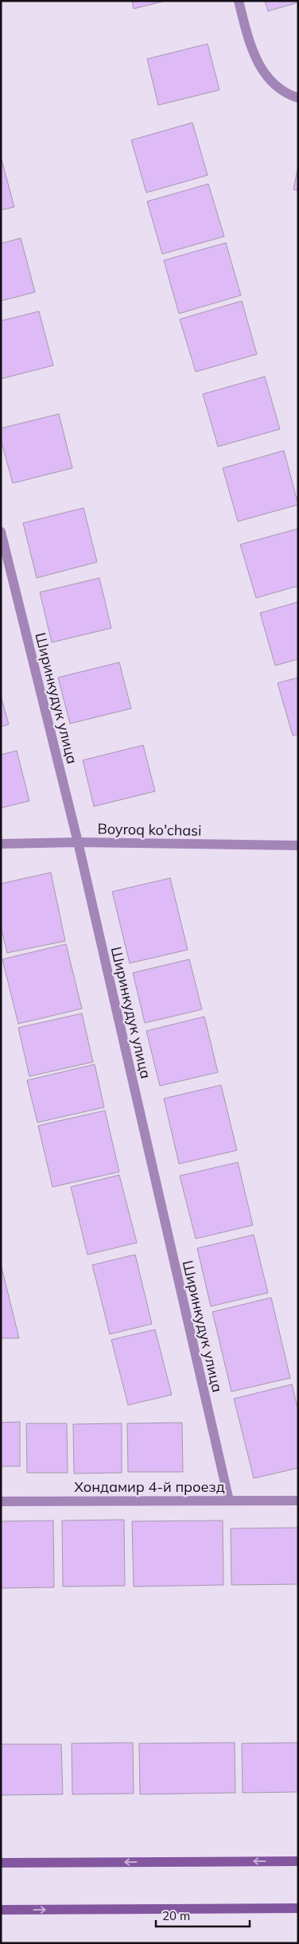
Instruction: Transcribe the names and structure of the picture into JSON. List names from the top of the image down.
{
  "streets": {
    "street": ["Ширинкудук улица", "Boyroq ko'chasi", "Хондамир 4-й проезд"]
  },
  "crossings": [
    ["Ширинкудук улица", "Boyroq ko'chasi"],
    ["Ширинкудук улица", "Хондамир 4-й проезд"]
  ],
  "scale_bar": "20 m"
}
